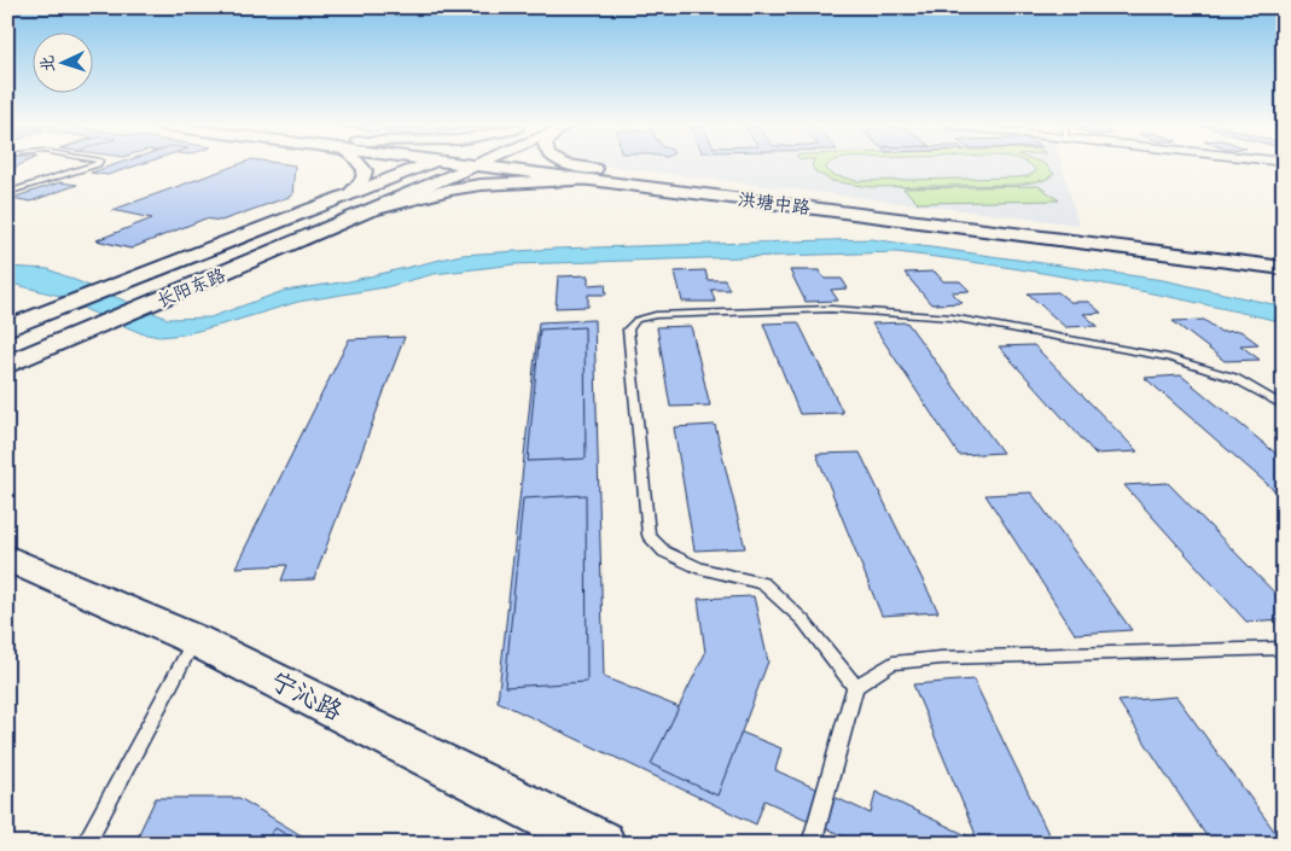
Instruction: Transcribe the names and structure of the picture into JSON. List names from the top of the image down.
{
  "streets": {
    "main road": ["洪塘中路", "长阳东路"],
    "street": ["宁沁路"]
  },
  "crossings": [
    ["洪塘中路", "长阳东路"]
  ],
  "north": "left"
}
